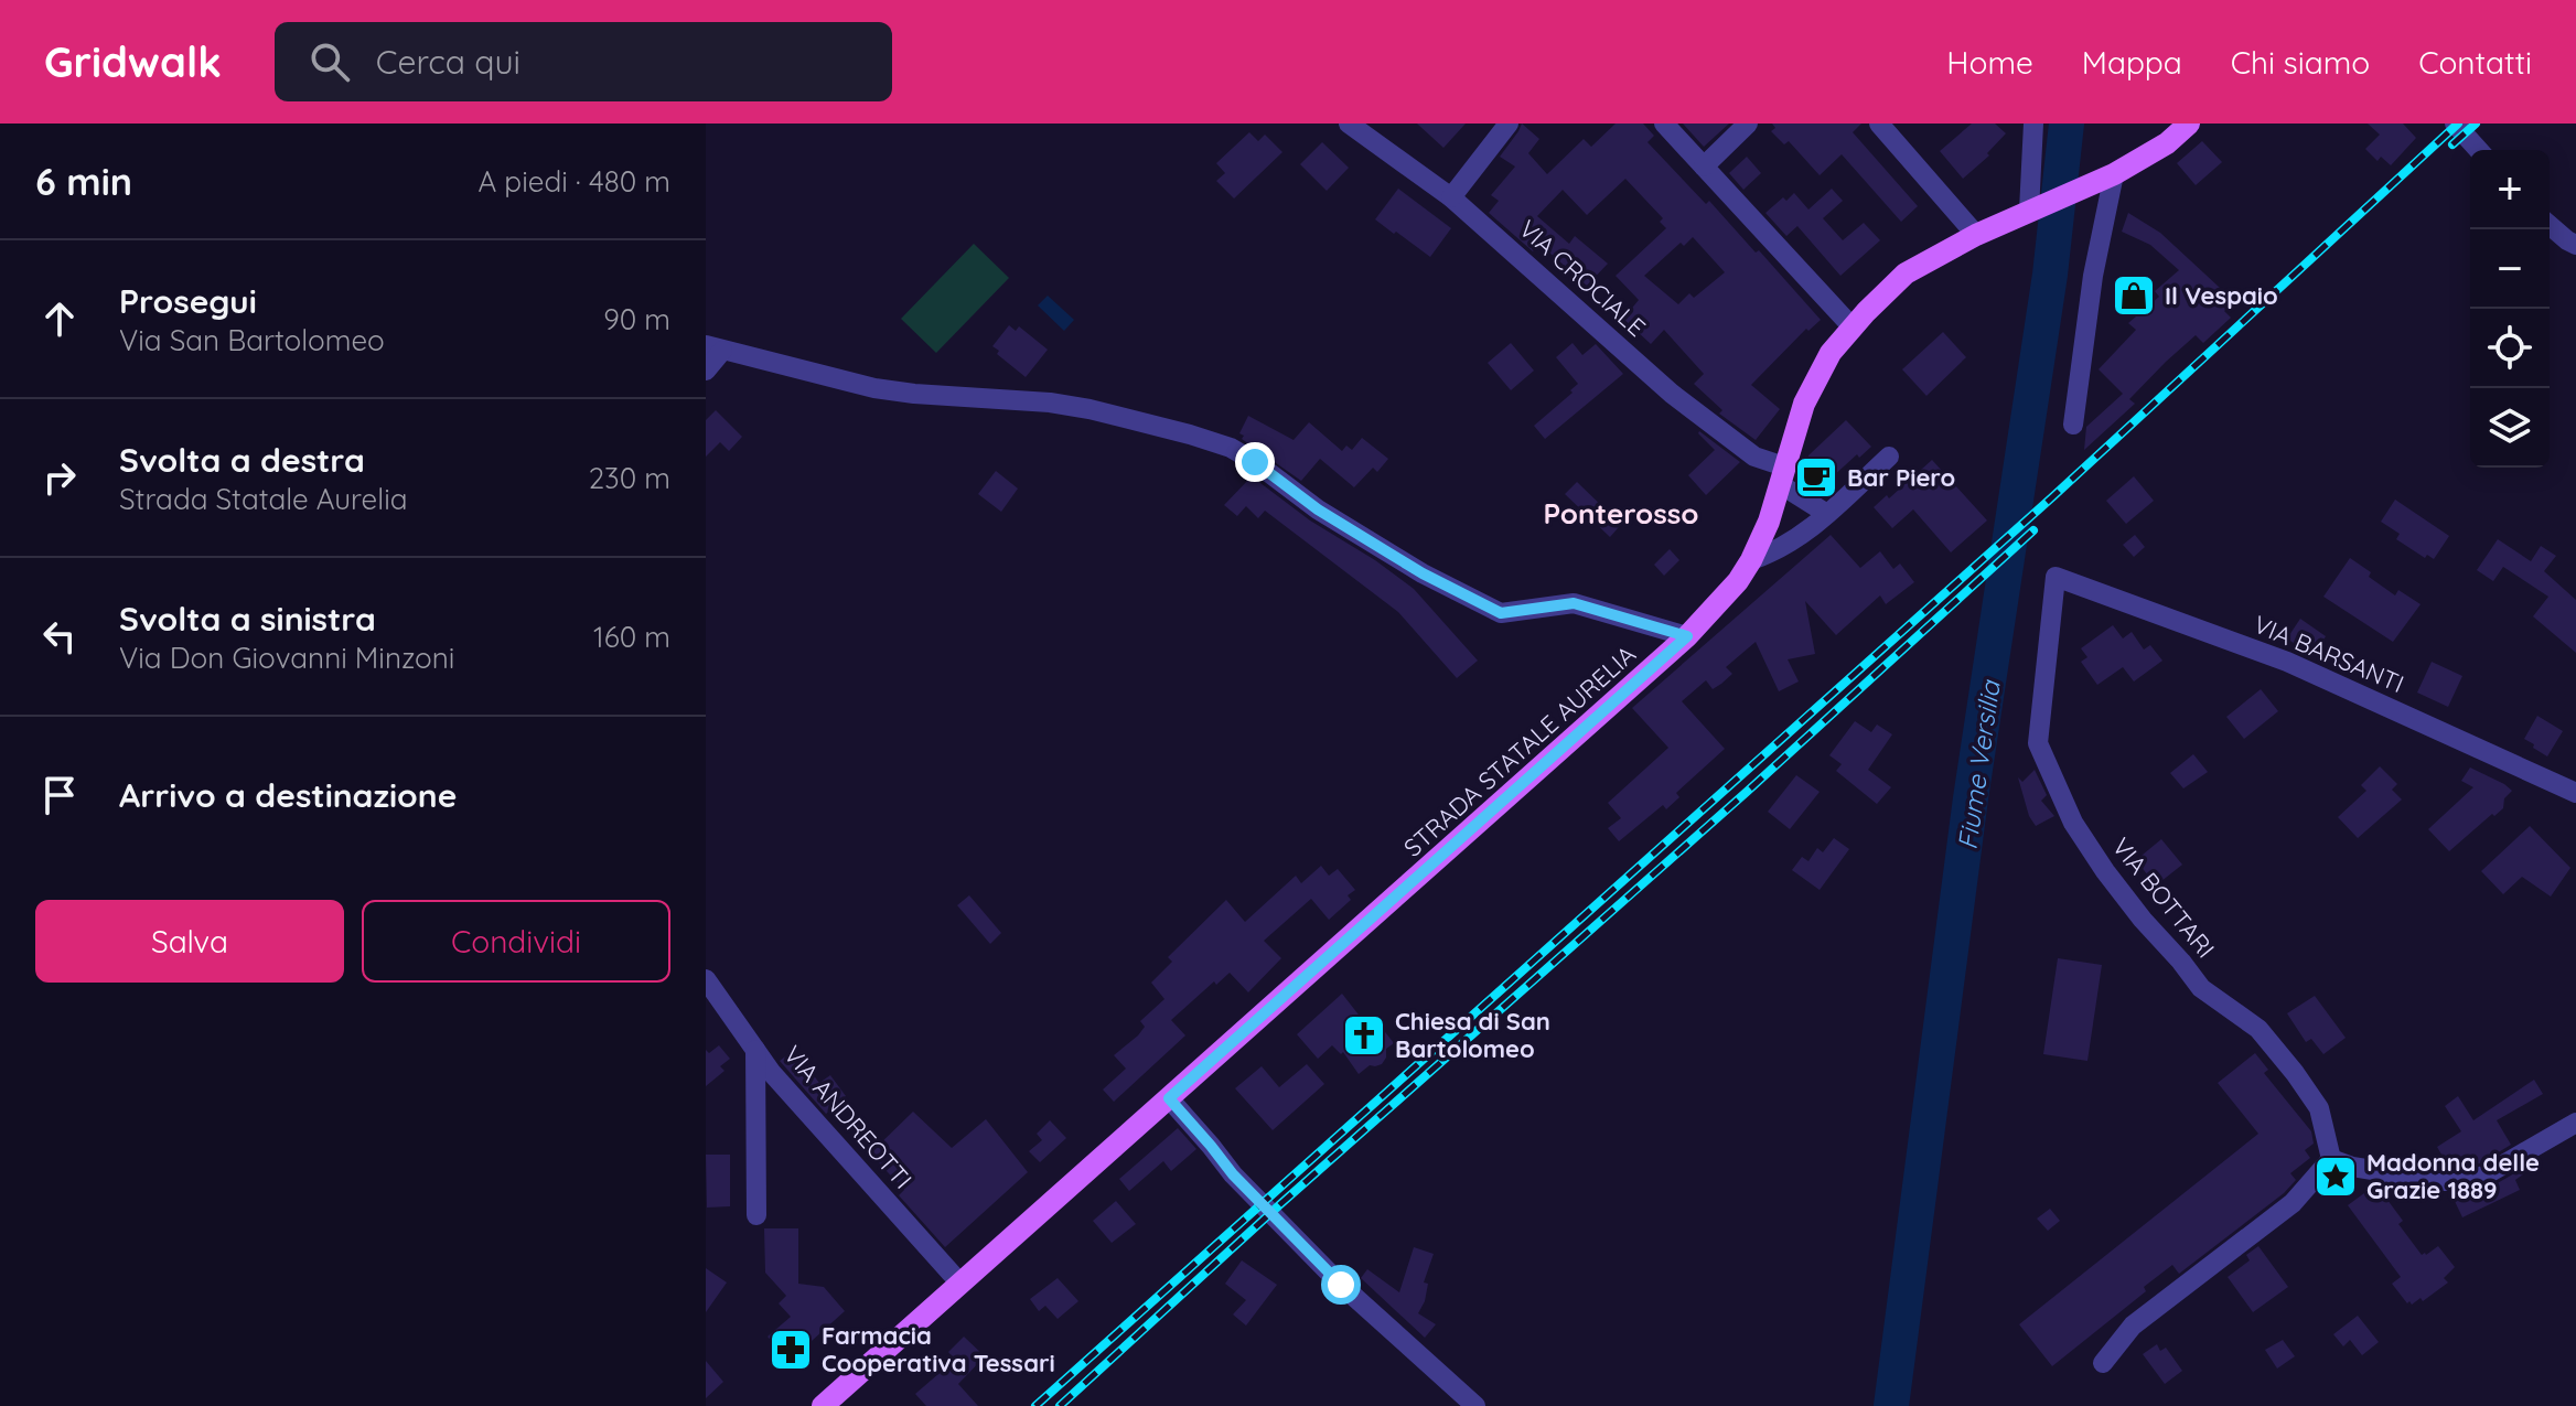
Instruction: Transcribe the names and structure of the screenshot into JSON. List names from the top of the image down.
{
  "streets": {
    "main road": ["STRADA STATALE AURELIA"],
    "street": [
      "VIA CROCIALE",
      "VIA BARSANTI",
      "VIA BOTTARI",
      "VIA ANDREOTTI"
    ]
  },
  "crossings": [
    ["VIA CROCIALE", "STRADA STATALE AURELIA"],
    ["VIA BARSANTI", "VIA BOTTARI"],
    ["STRADA STATALE AURELIA", "VIA ANDREOTTI"]
  ],
  "districts": ["Ponterosso"],
  "water": ["Fiume Versilia"],
  "places": {
    "shop": ["Il Vespaio"],
    "cafe": ["Bar Piero"],
    "church": ["Chiesa di San Bartolomeo"],
    "place": ["Madonna delle Grazie 1889"],
    "pharmacy": ["Farmacia Cooperativa Tessari"]
  },
  "page": {
    "header": "Gridwalk",
    "search": "Cerca qui",
    "nav": [
      "Home",
      "Mappa",
      "Chi siamo",
      "Contatti"
    ],
    "heading": ["6 min", "A piedi · 480 m"],
    "map_buttons": ["+", "−"],
    "list": [
      ["Prosegui", "Via San Bartolomeo", "90 m"],
      ["Svolta a destra", "Strada Statale Aurelia", "230 m"],
      ["Svolta a sinistra", "Via Don Giovanni Minzoni", "160 m"],
      "Arrivo a destinazione"
    ],
    "buttons": ["Salva", "Condividi"]
  }
}
